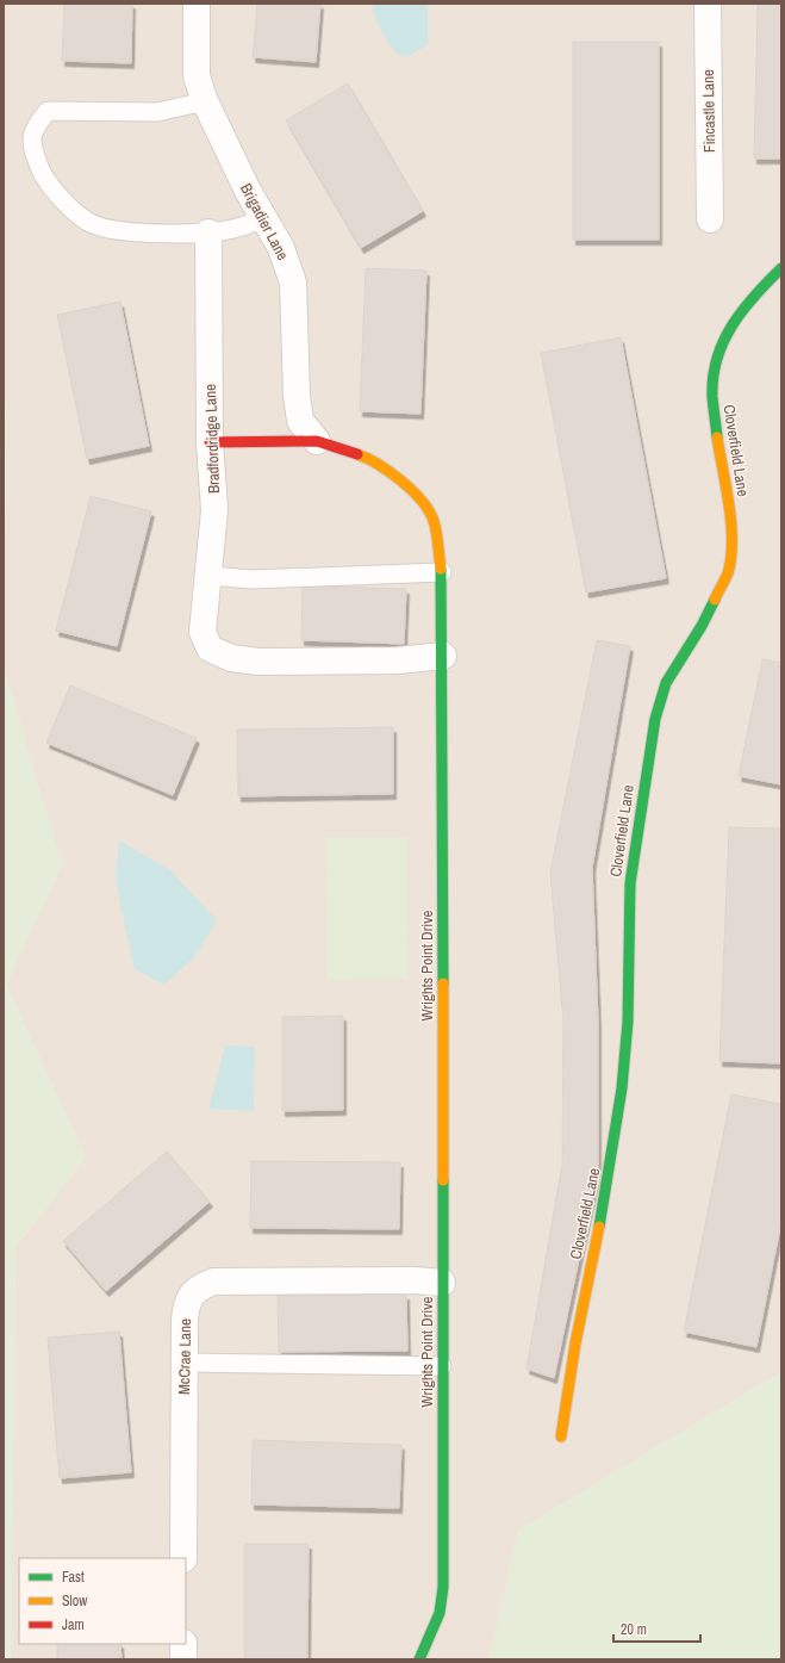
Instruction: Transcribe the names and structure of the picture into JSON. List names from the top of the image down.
{
  "streets": {
    "street": [
      "Fincastle Lane",
      "Brigadier Lane",
      "Bradfordridge Lane",
      "Cloverfield Lane",
      "Wrights Point Drive",
      "McCrae Lane"
    ]
  },
  "crossings": [
    ["Brigadier Lane", "Wrights Point Drive"],
    ["Bradfordridge Lane", "Wrights Point Drive"],
    ["Wrights Point Drive", "McCrae Lane"]
  ],
  "legend": ["Fast", "Slow", "Jam"],
  "scale_bar": "20 m"
}
